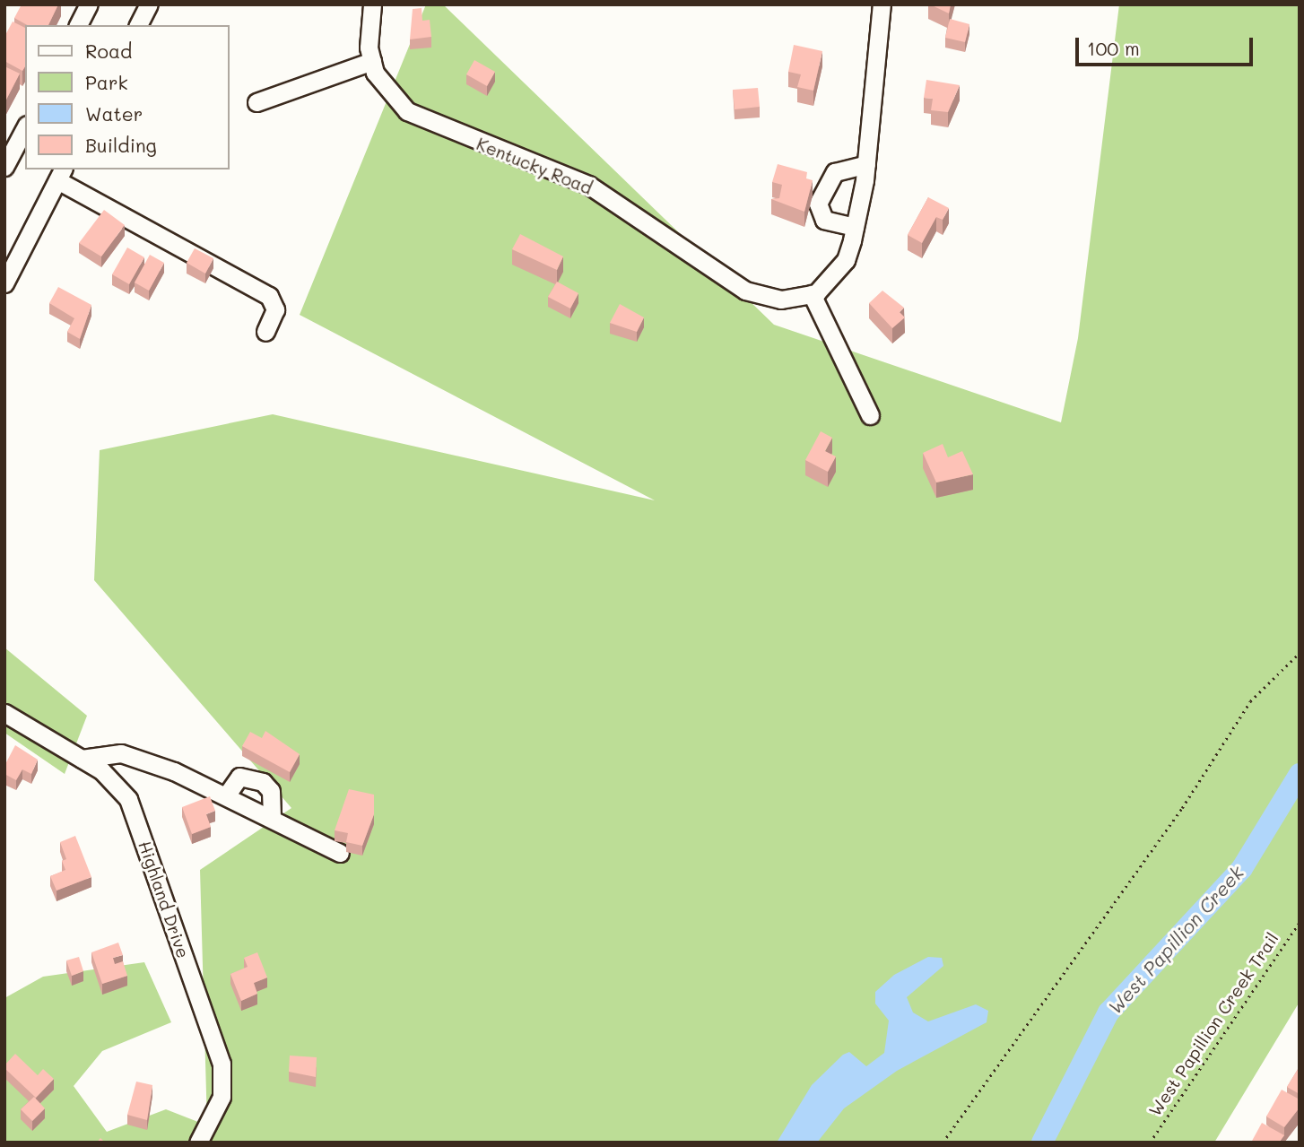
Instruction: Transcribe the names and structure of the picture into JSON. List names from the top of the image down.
{
  "streets": {
    "street": ["Kentucky Road", "Highland Drive"],
    "path": ["West Papillion Creek Trail"]
  },
  "water": ["West Papillion Creek"],
  "legend": [
    "Road",
    "Park",
    "Water",
    "Building"
  ],
  "scale_bar": "100 m"
}
